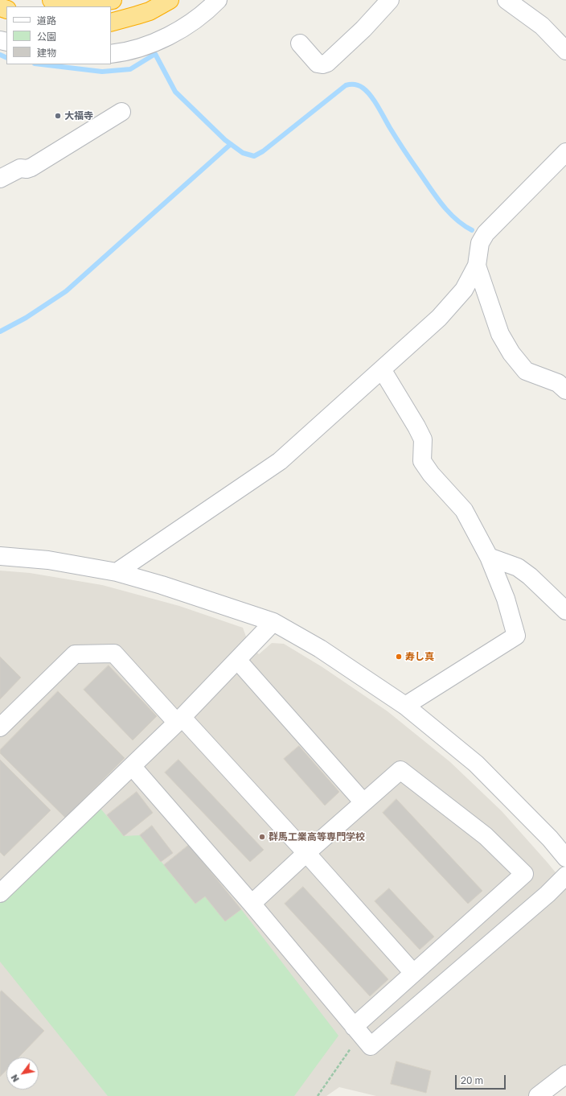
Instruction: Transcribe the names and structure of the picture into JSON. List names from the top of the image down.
{
  "places": ["大福寺", "寿し真", "群馬工業高等専門学校"],
  "legend": ["道路", "公園", "建物"],
  "scale_bar": "20 m",
  "north": "bottom left"
}
